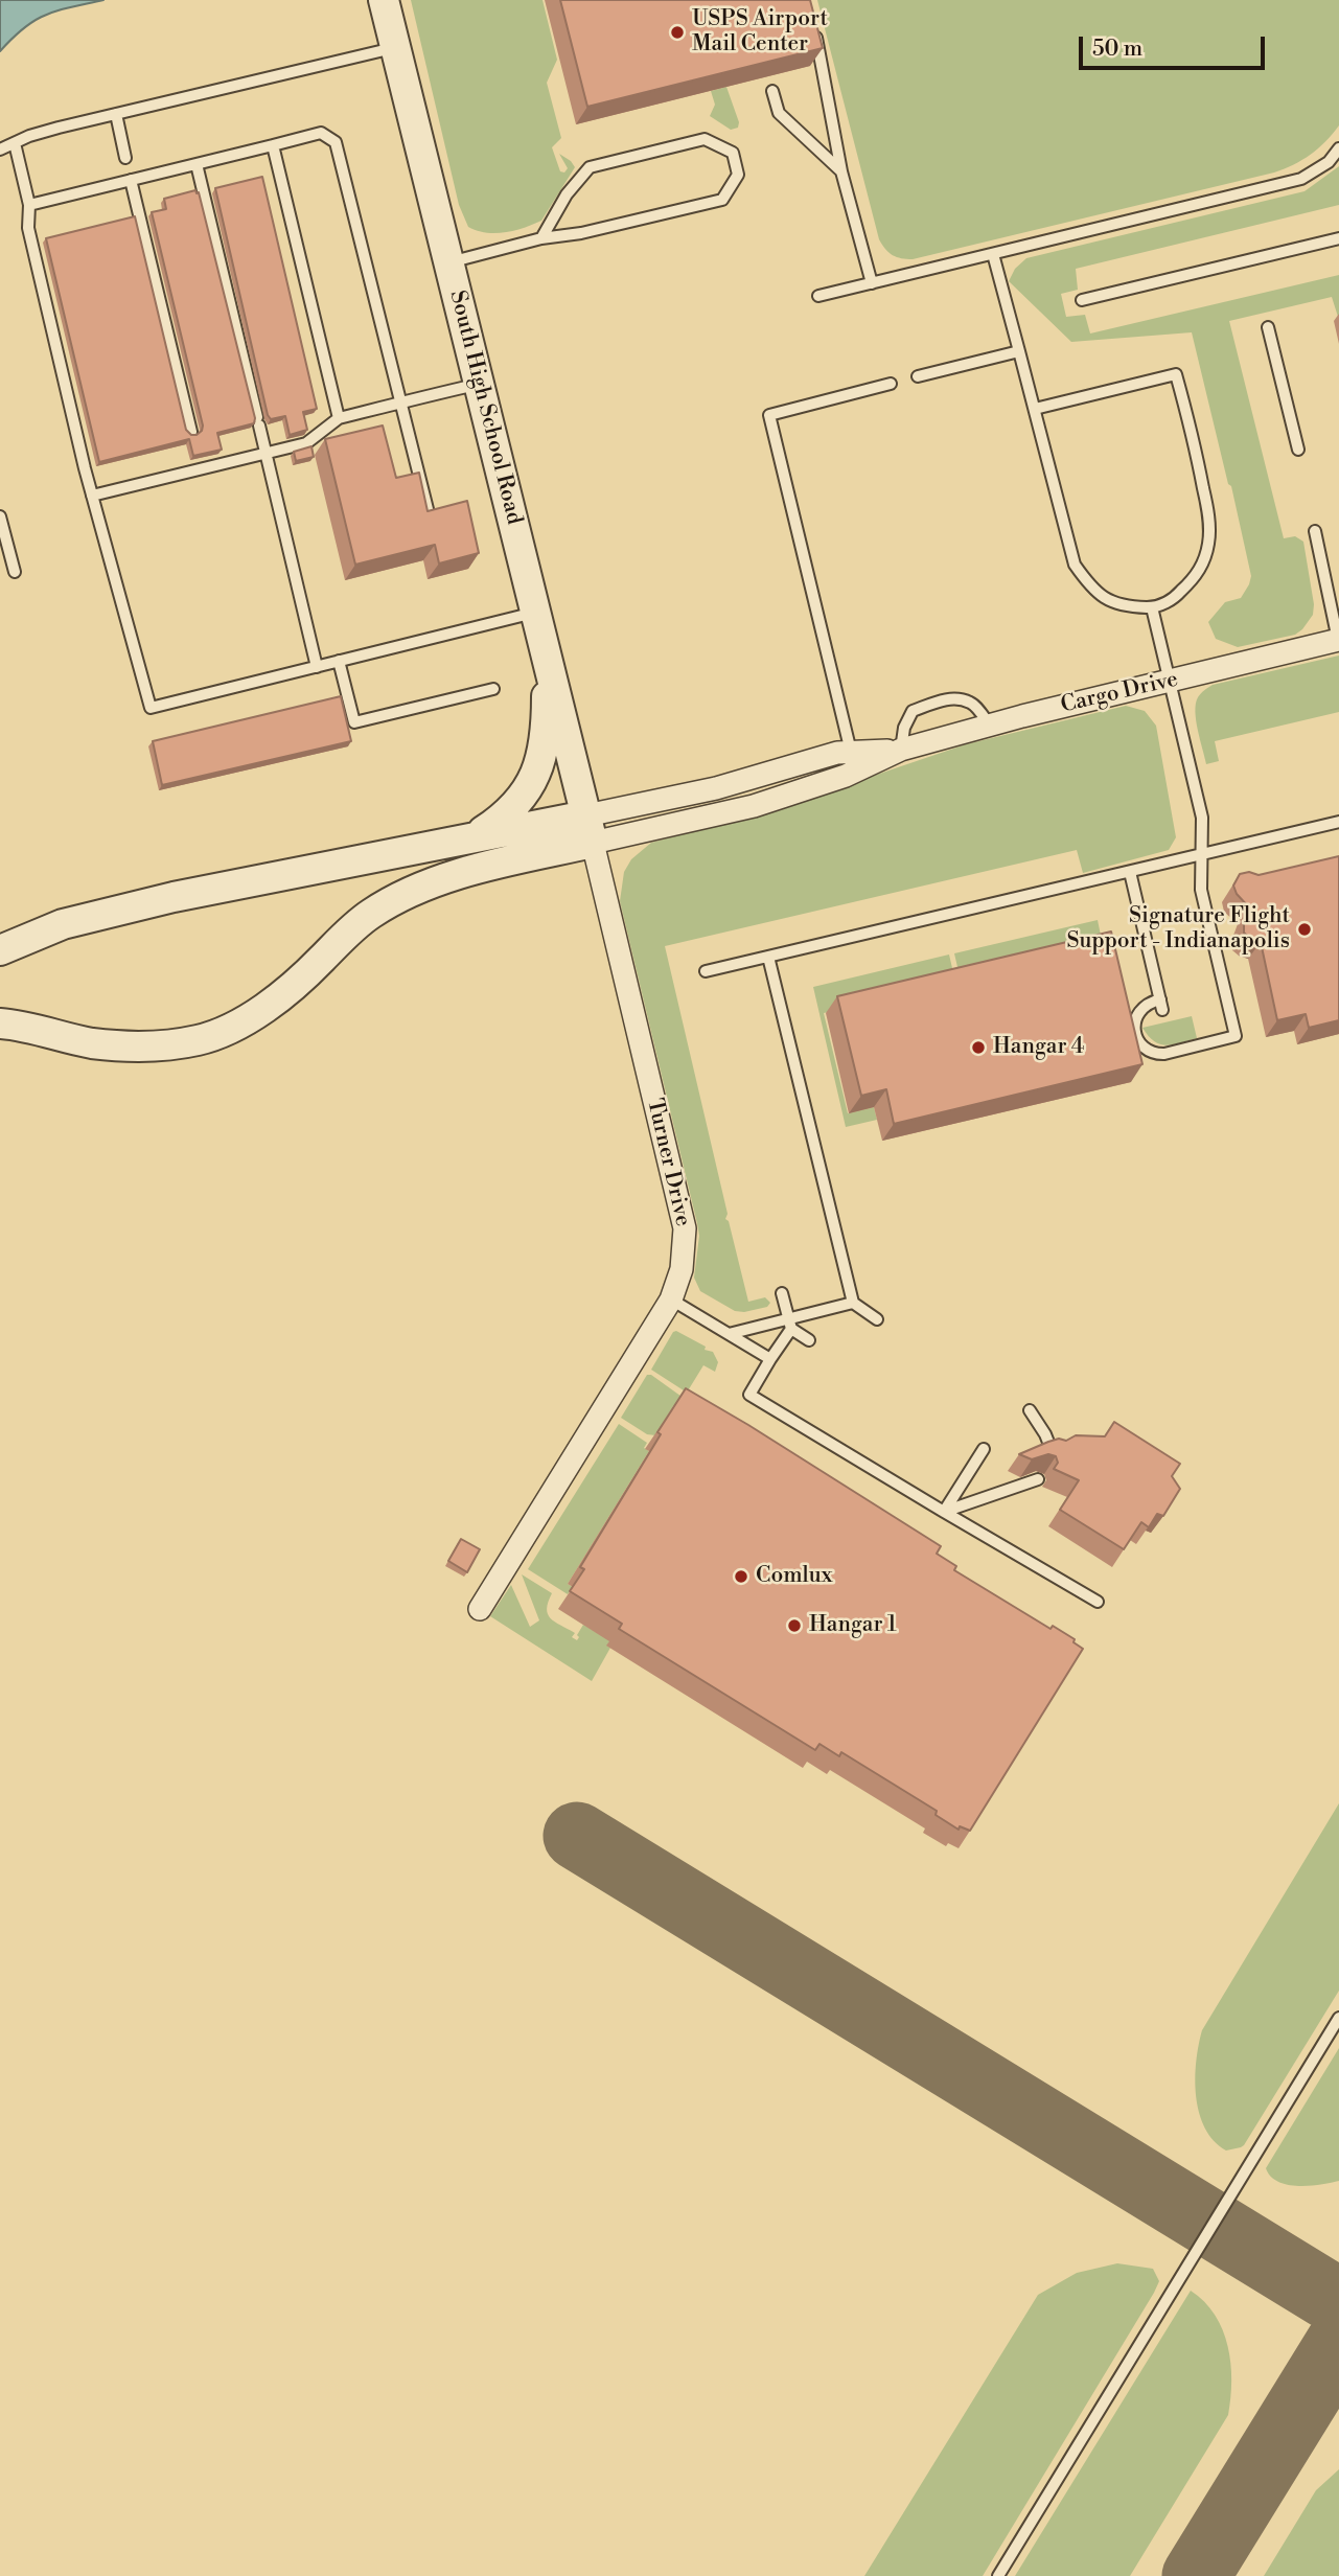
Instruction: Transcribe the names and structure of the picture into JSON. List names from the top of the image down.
{
  "streets": {
    "street": ["South High School Road", "Cargo Drive", "Turner Drive"]
  },
  "crossings": [
    ["South High School Road", "Cargo Drive"],
    ["South High School Road", "Turner Drive"],
    ["Cargo Drive", "Turner Drive"]
  ],
  "places": [
    "USPS Airport Mail Center",
    "Signature Flight Support - Indianapolis",
    "Hangar 4",
    "Comlux",
    "Hangar 1"
  ],
  "scale_bar": "50 m"
}
